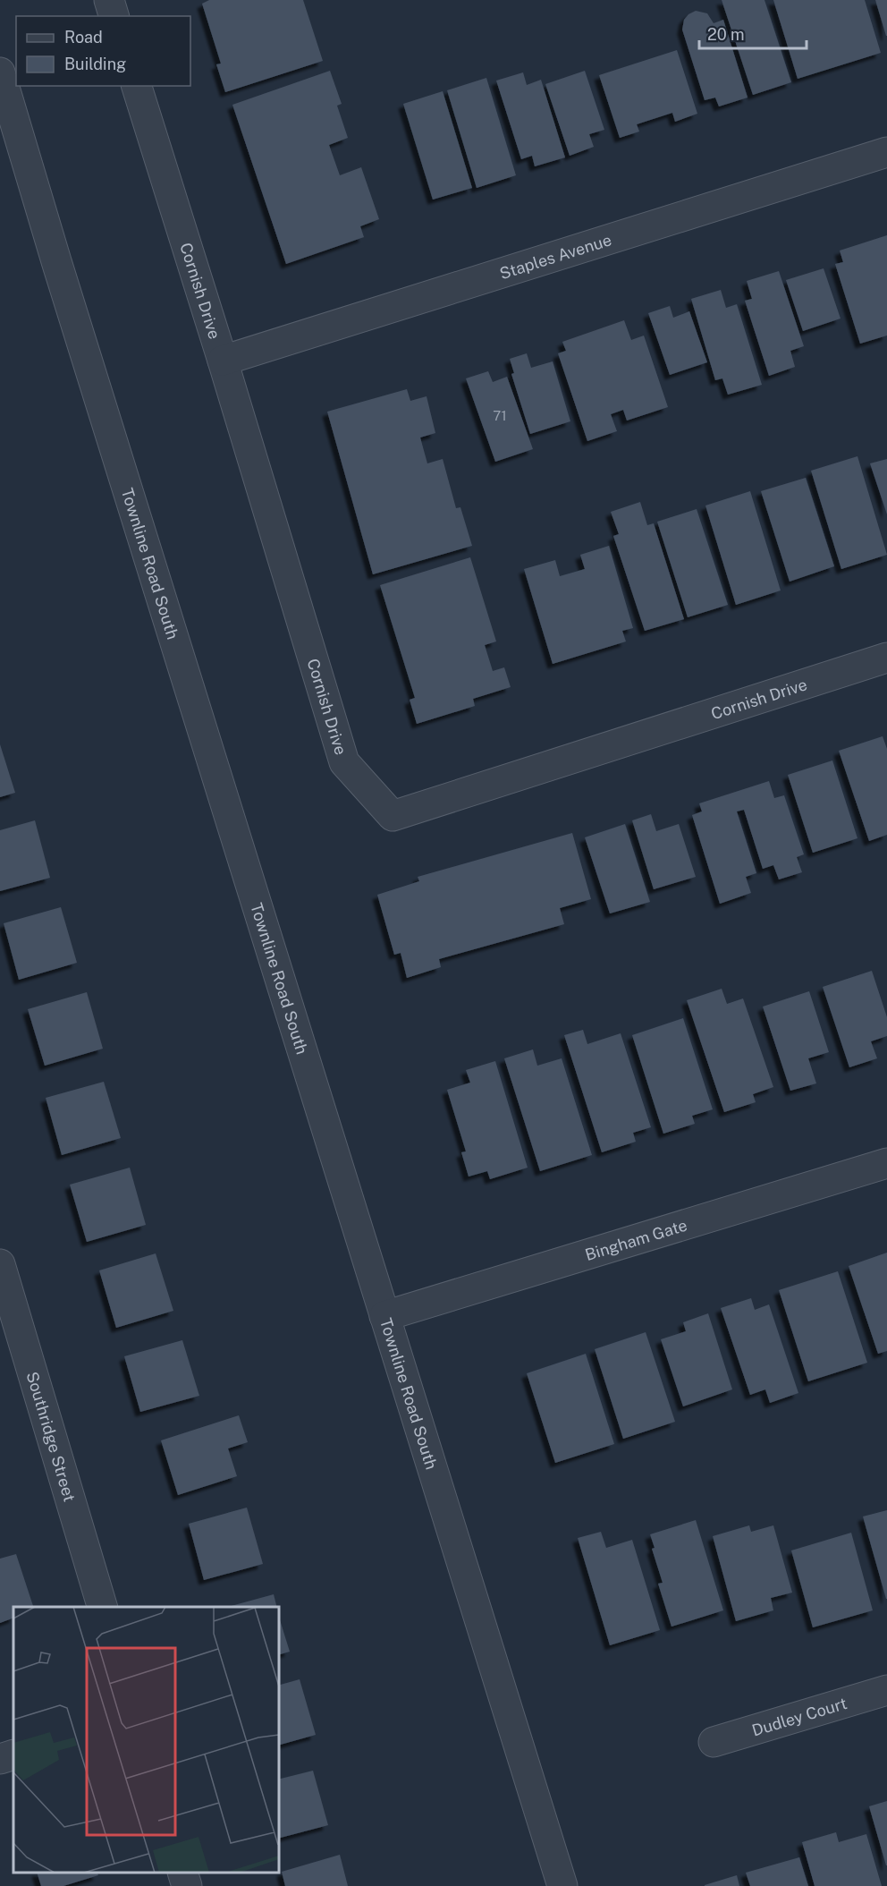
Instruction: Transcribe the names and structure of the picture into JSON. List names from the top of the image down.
{
  "streets": {
    "street": [
      "Staples Avenue",
      "Cornish Drive",
      "Townline Road South",
      "Bingham Gate",
      "Southridge Street",
      "Dudley Court"
    ]
  },
  "crossings": [
    ["Staples Avenue", "Cornish Drive"],
    ["Townline Road South", "Bingham Gate"]
  ],
  "house_numbers": ["71"],
  "legend": ["Road", "Building"],
  "scale_bar": "20 m"
}
